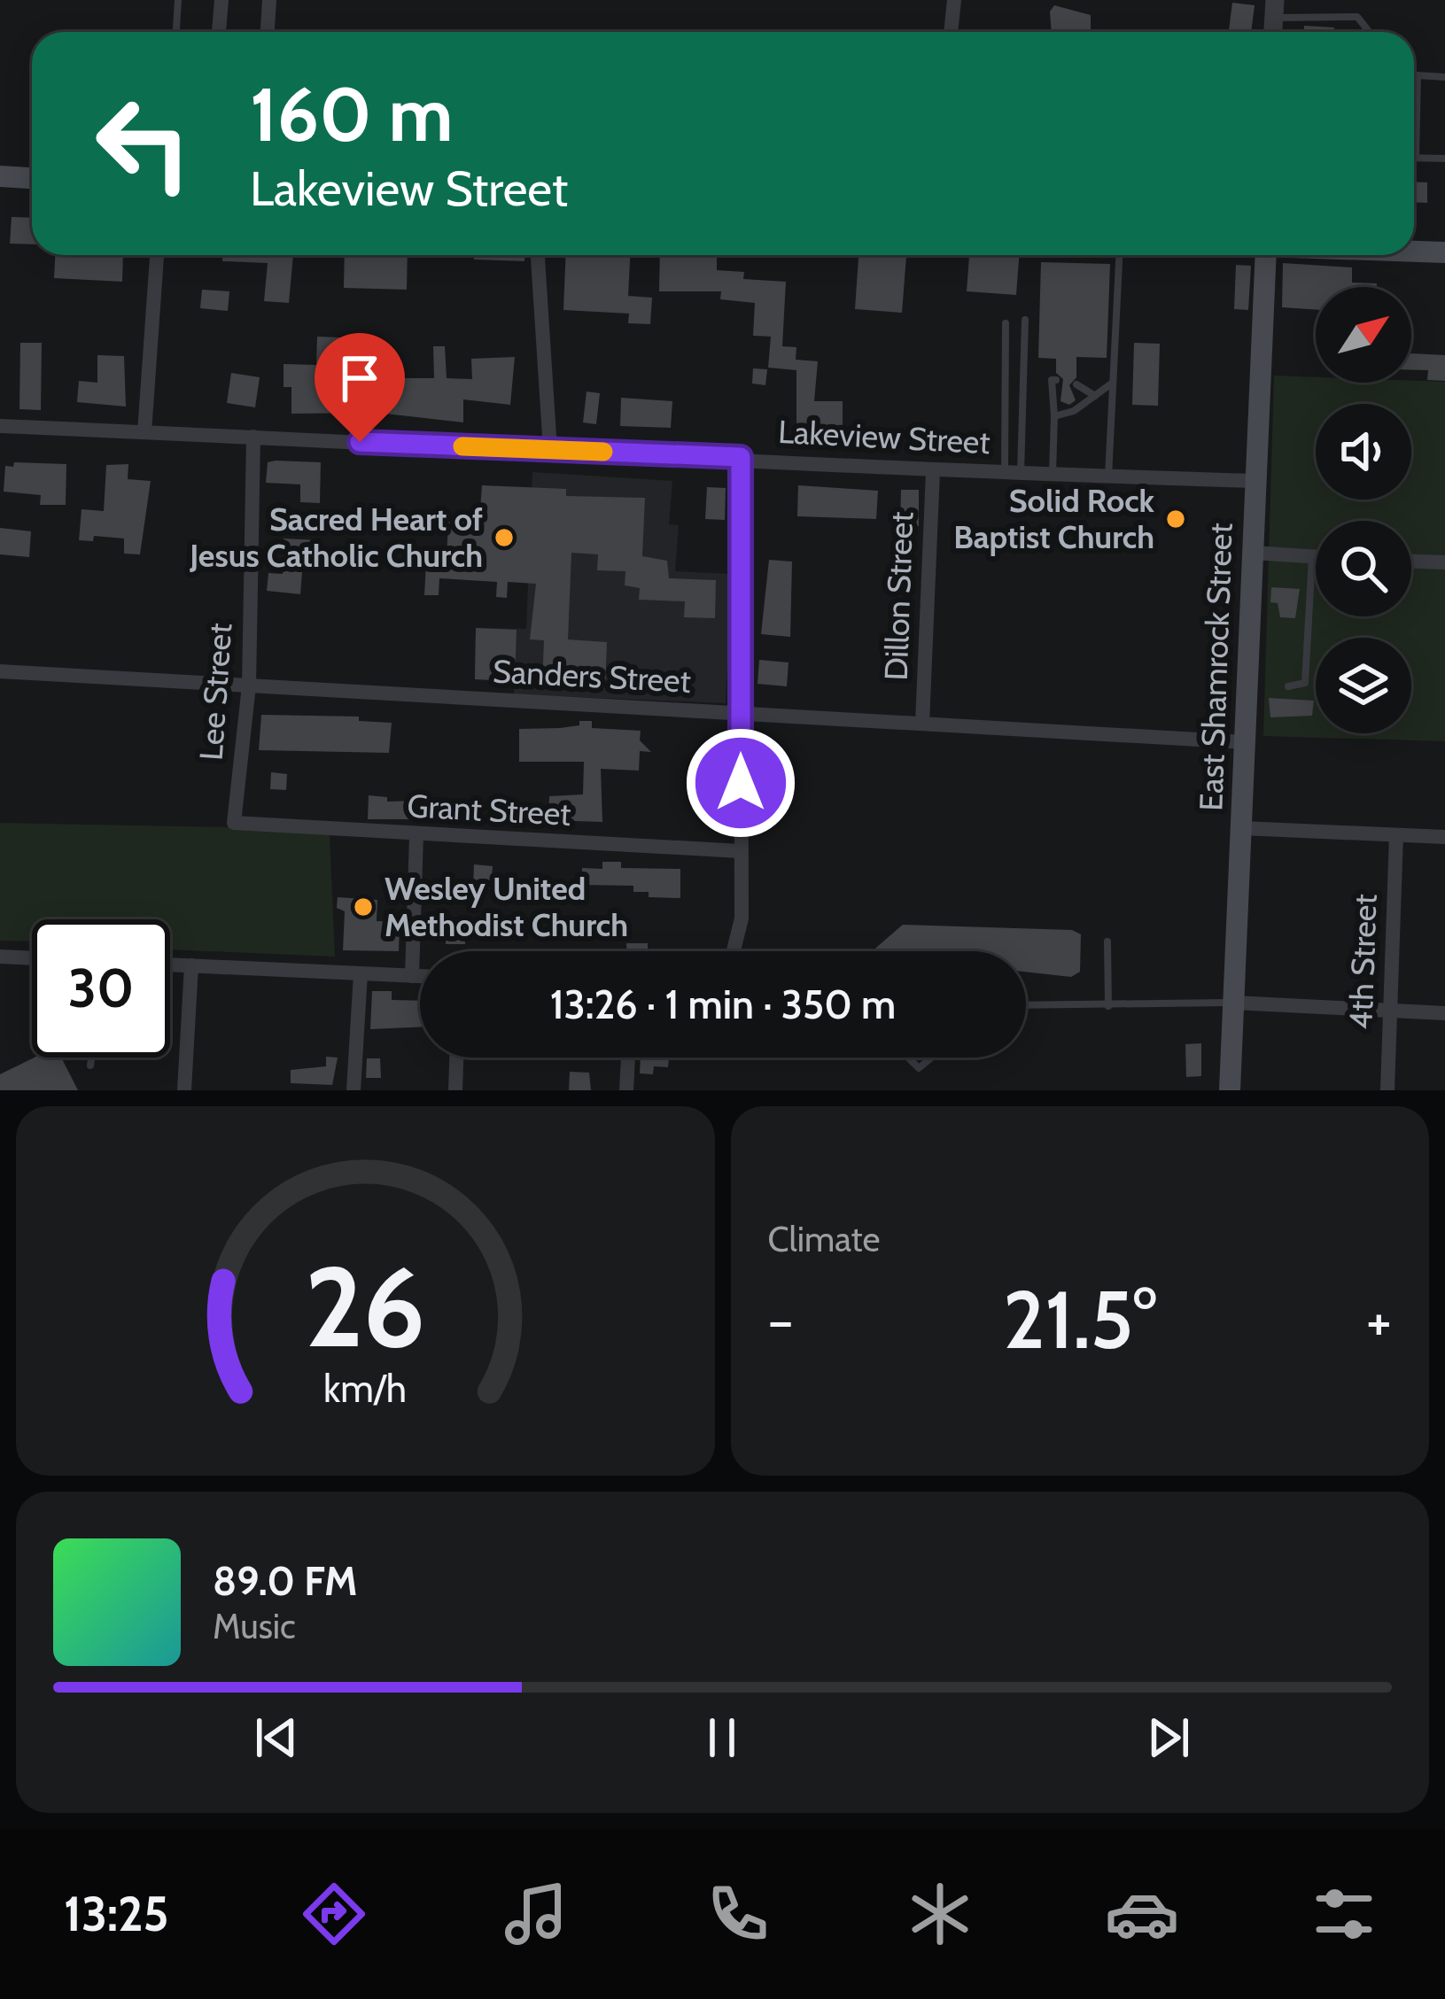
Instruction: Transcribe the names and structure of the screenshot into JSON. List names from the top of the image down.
{
  "streets": {
    "main road": ["East Shamrock Street"],
    "street": [
      "Lakeview Street",
      "Dillon Street",
      "Sanders Street",
      "Lee Street",
      "Grant Street",
      "4th Street"
    ]
  },
  "crossings": [
    ["Lakeview Street", "Dillon Street"],
    ["Lakeview Street", "East Shamrock Street"],
    ["Lakeview Street", "Lee Street"],
    ["Dillon Street", "Sanders Street"],
    ["East Shamrock Street", "Sanders Street"],
    ["Sanders Street", "Lee Street"],
    ["Lee Street", "Grant Street"]
  ],
  "places": ["Solid Rock Baptist Church", "Sacred Heart of Jesus Catholic Church", "Wesley United Methodist Church"],
  "north": "top right",
  "page": {
    "turn": ["160 m", "Lakeview Street"],
    "limit": "30",
    "trip": "13:26 · 1 min · 350 m",
    "tile": "Climate",
    "heat": ["−", "21.5°", "+"],
    "song": ["89.0 FM", "Music"],
    "tabs": "13:25",
    "gauge": ["26", "km/h"]
  }
}
